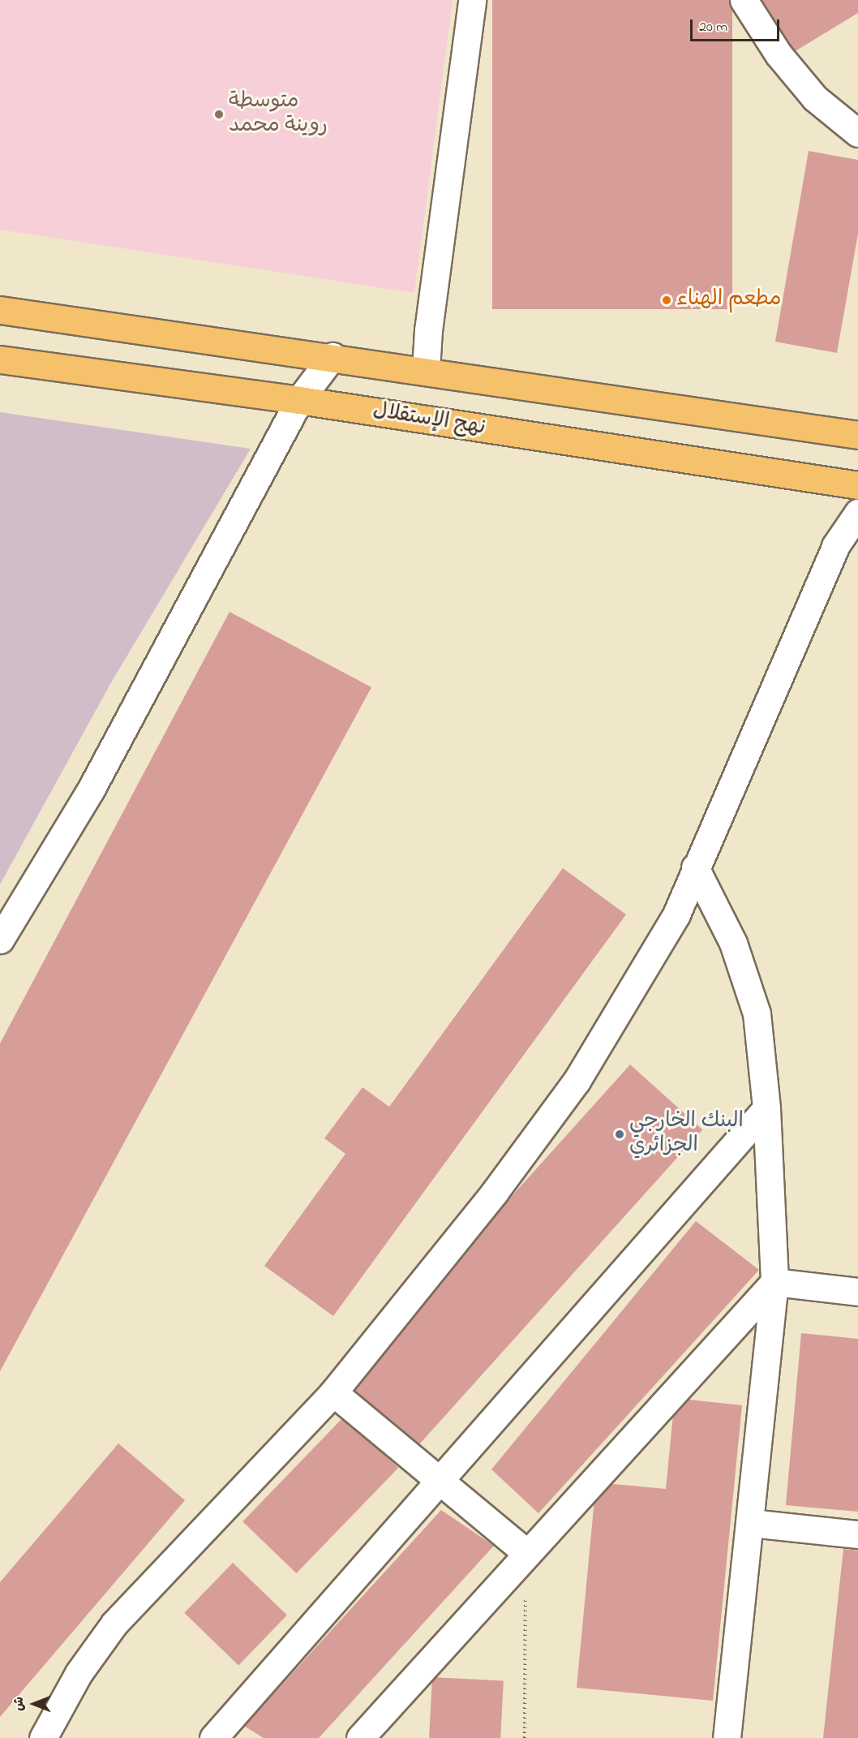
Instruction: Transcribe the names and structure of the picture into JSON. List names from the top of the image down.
{
  "streets": {
    "main road": ["نهج الإستقلال"]
  },
  "places": ["متوسطة روينة محمد", "مطعم الهناء", "البنك الخارجي الجزائري"],
  "scale_bar": "20 m",
  "north": "left"
}
